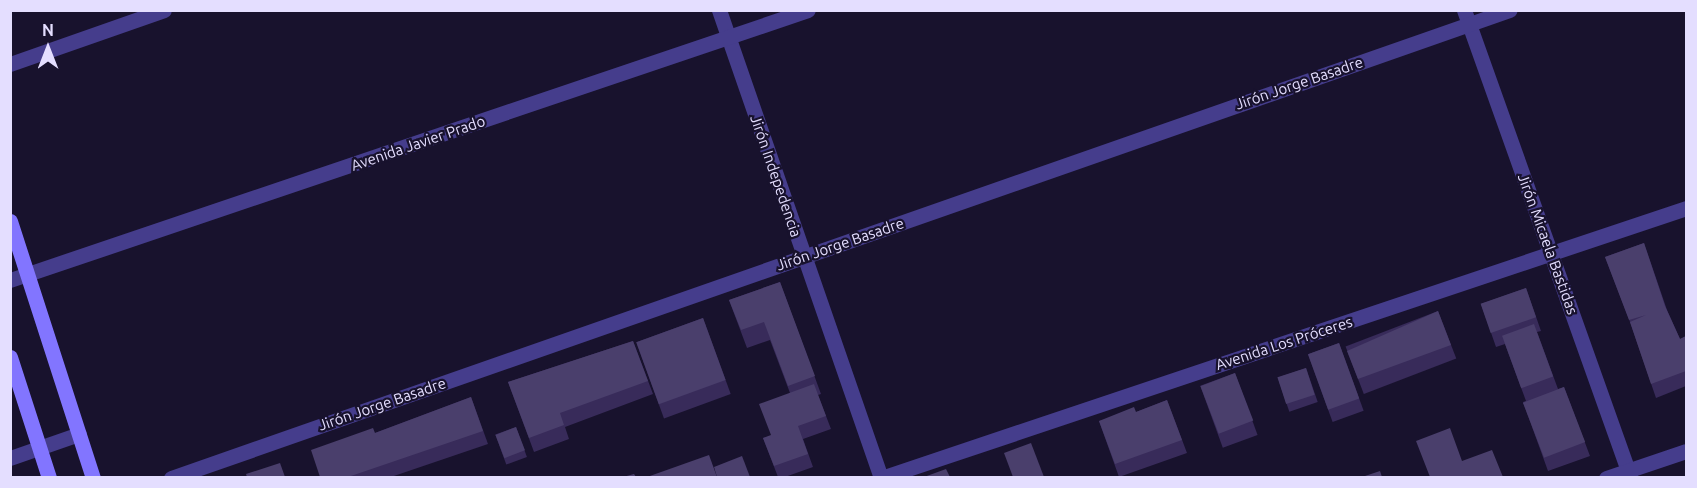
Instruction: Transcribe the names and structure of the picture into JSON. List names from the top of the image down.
{
  "streets": {
    "street": [
      "Jirón Jorge Basadre",
      "Avenida Javier Prado",
      "Jirón Indepedencia",
      "Jirón Micaela Bastidas",
      "Avenida Los Próceres"
    ]
  },
  "crossings": [
    ["Jirón Jorge Basadre", "Jirón Indepedencia"],
    ["Jirón Jorge Basadre", "Jirón Micaela Bastidas"],
    ["Avenida Javier Prado", "Jirón Indepedencia"],
    ["Jirón Indepedencia", "Avenida Los Próceres"],
    ["Jirón Micaela Bastidas", "Avenida Los Próceres"]
  ],
  "north": "top"
}
